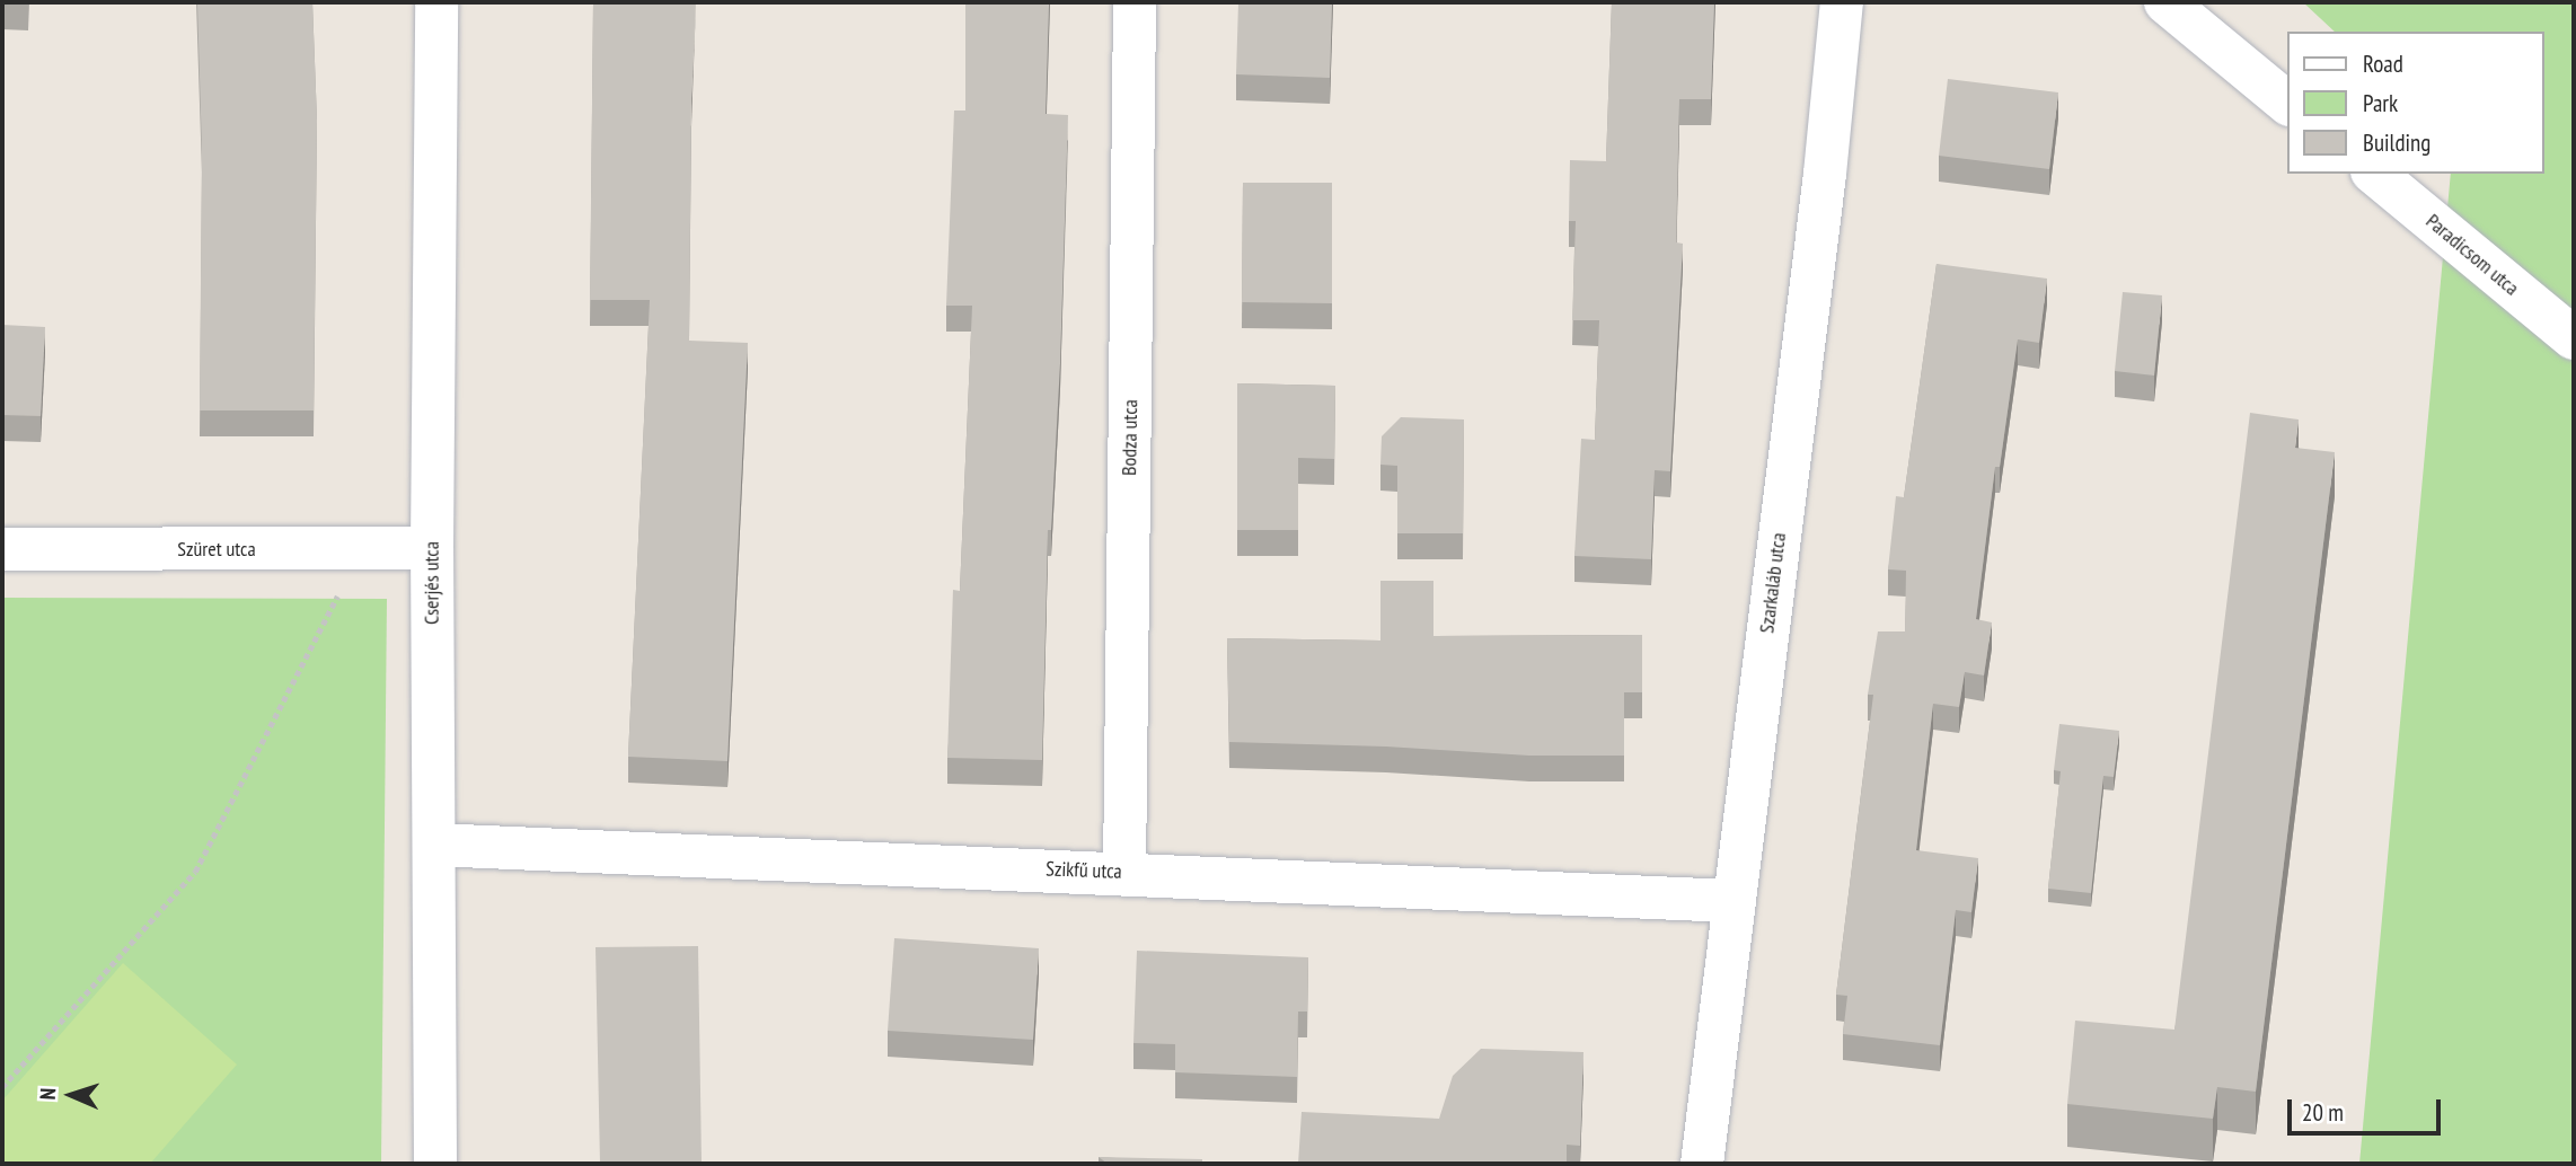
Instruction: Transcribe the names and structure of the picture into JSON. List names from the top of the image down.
{
  "streets": {
    "street": [
      "Paradicsom utca",
      "Bodza utca",
      "Szüret utca",
      "Cserjés utca",
      "Szarkaláb utca",
      "Szikfű utca"
    ]
  },
  "crossings": [
    ["Bodza utca", "Szikfű utca"],
    ["Szüret utca", "Cserjés utca"],
    ["Cserjés utca", "Szikfű utca"],
    ["Szarkaláb utca", "Szikfű utca"]
  ],
  "legend": ["Road", "Park", "Building"],
  "scale_bar": "20 m",
  "north": "left"
}
